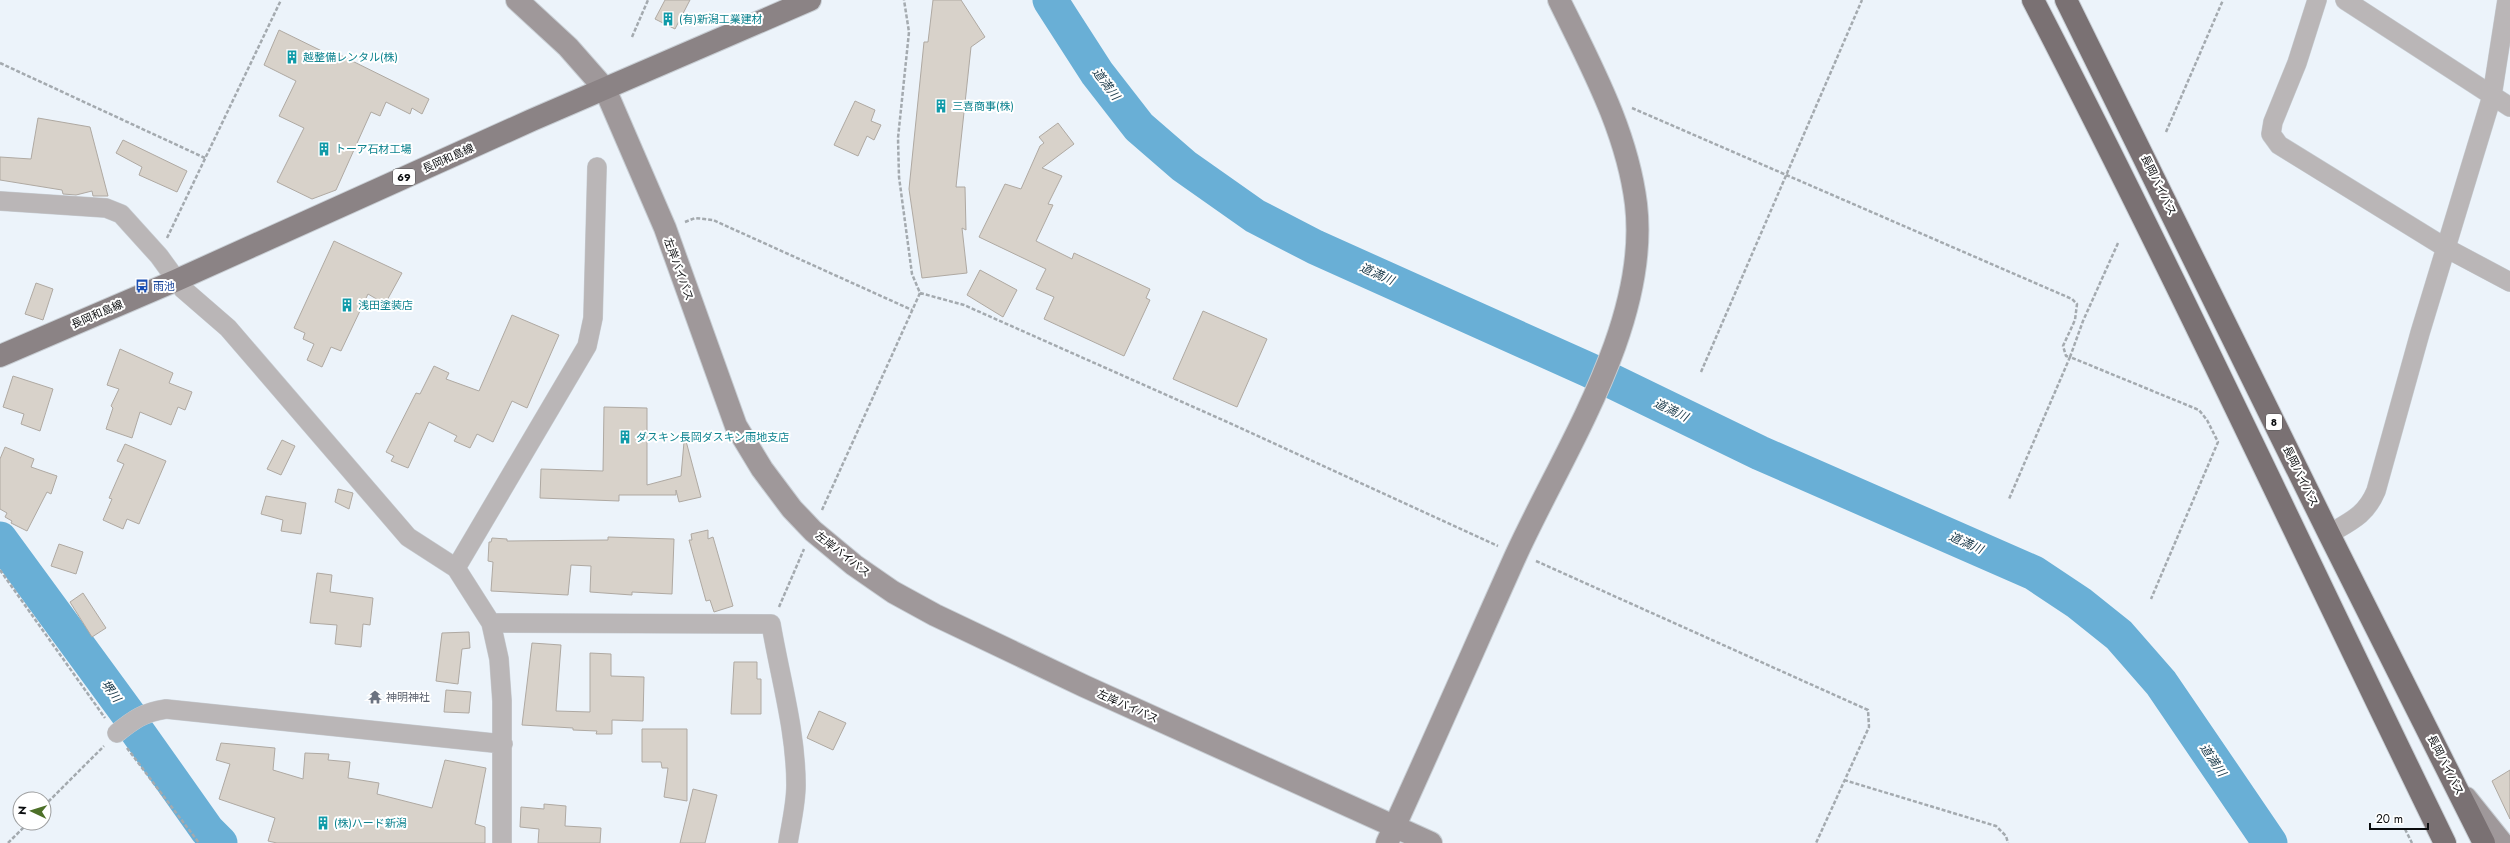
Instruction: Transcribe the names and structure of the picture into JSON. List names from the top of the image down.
{
  "streets": {
    "highway": ["長岡バイパス", "8"],
    "main road": ["長岡和島線", "69"],
    "street": ["左岸バイパス"]
  },
  "crossings": [
    ["長岡和島線", "左岸バイパス"]
  ],
  "water": ["道満川", "堺川"],
  "places": {
    "building": [
      "(有)新潟工業建材",
      "越整備レンタル(株)",
      "三喜商事(株)",
      "トーア石材工場",
      "浅田塗装店",
      "ダスキン長岡ダスキン雨地支店",
      "(株)ハード新潟"
    ],
    "bus stop": ["雨池"],
    "temple": ["神明神社"]
  },
  "scale_bar": "20 m",
  "north": "left"
}
